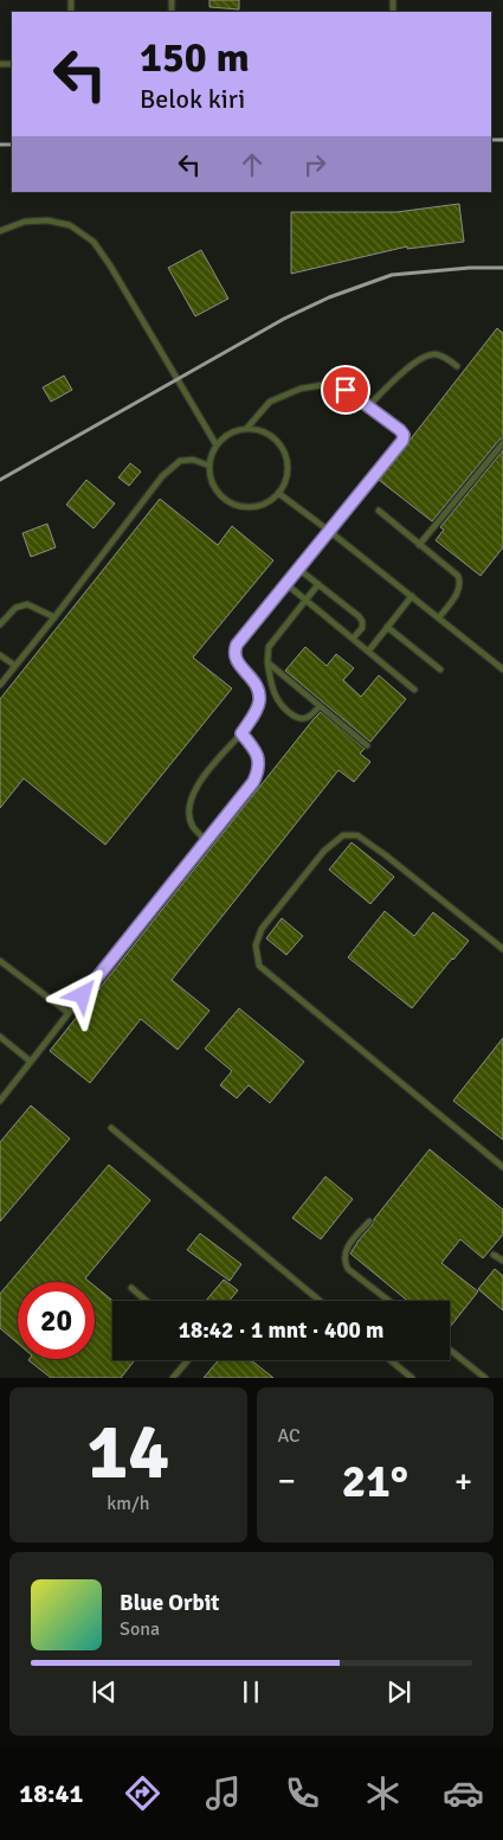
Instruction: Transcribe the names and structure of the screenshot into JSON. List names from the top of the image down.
{
  "page": {
    "turn": ["150 m", "Belok kiri"],
    "limit": "20",
    "trip": "18:42 · 1 mnt · 400 m",
    "tile": [
      ["14", "km/h"],
      "AC"
    ],
    "heat": ["−", "21°", "+"],
    "song": ["Blue Orbit", "Sona"],
    "tabs": "18:41"
  }
}
